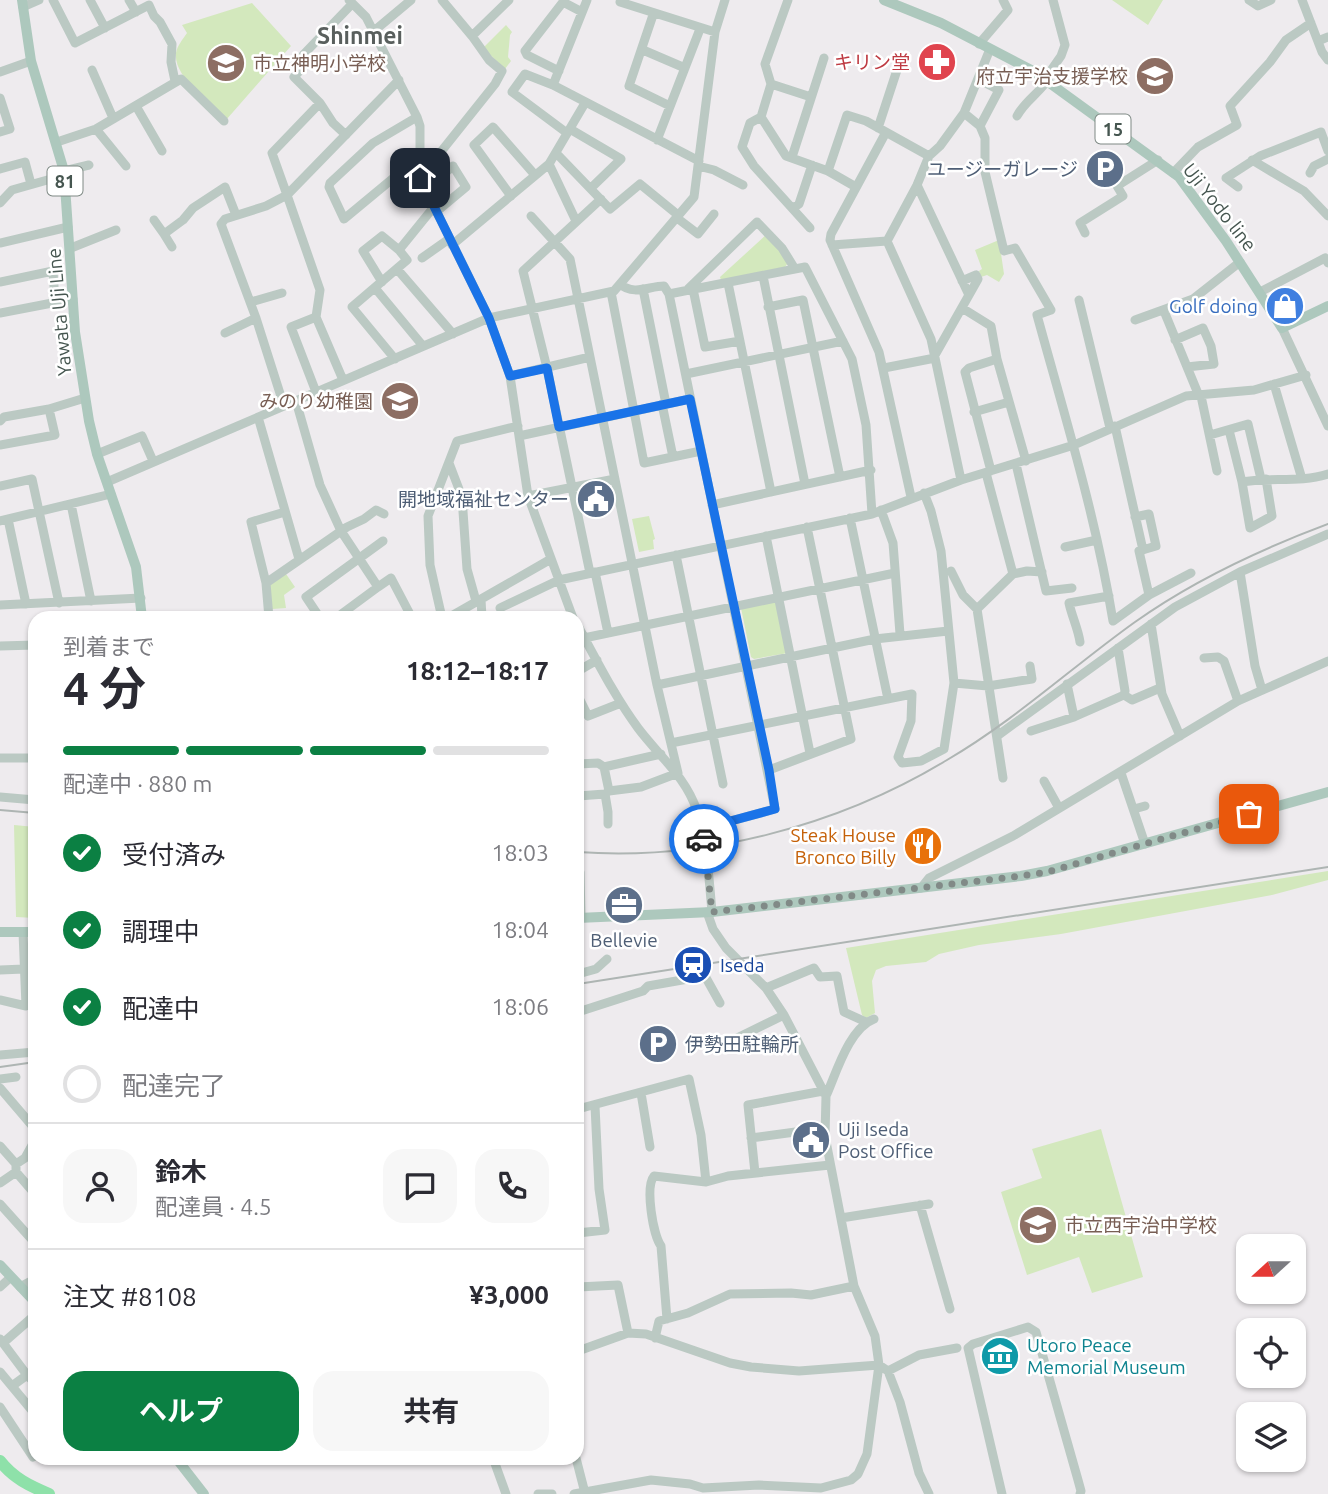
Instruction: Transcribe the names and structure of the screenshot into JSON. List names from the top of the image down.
{
  "streets": {
    "main road": [
      "15",
      "81",
      "Uji Yodo line",
      "Yawata Uji Line"
    ]
  },
  "districts": ["Shinmei"],
  "places": {
    "pharmacy": ["キリン堂"],
    "school or university": [
      "市立神明小学校",
      "府立宇治支援学校",
      "みのり幼稚園",
      "市立西宇治中学校"
    ],
    "parking": ["ユージーガレージ", "伊勢田駐輪所"],
    "shop": ["Golf doing"],
    "public building": ["開地域福祉センター", "Uji Iseda Post Office"],
    "restaurant": ["Steak House Bronco Billy"],
    "office": ["Bellevie"],
    "station": ["Iseda"],
    "museum": ["Utoro Peace Memorial Museum"]
  },
  "north": "left",
  "page": {
    "heading": ["4 分", "到着まで", "18:12–18:17"],
    "panel": [
      "鈴木",
      "配達員 · 4.5",
      "注文 #8108",
      "¥3,000"
    ],
    "bar": "配達中 · 880 m",
    "list": [
      ["受付済み", "18:03"],
      ["調理中", "18:04"],
      ["配達中", "18:06"],
      "配達完了"
    ],
    "buttons": ["ヘルプ", "共有"]
  }
}
